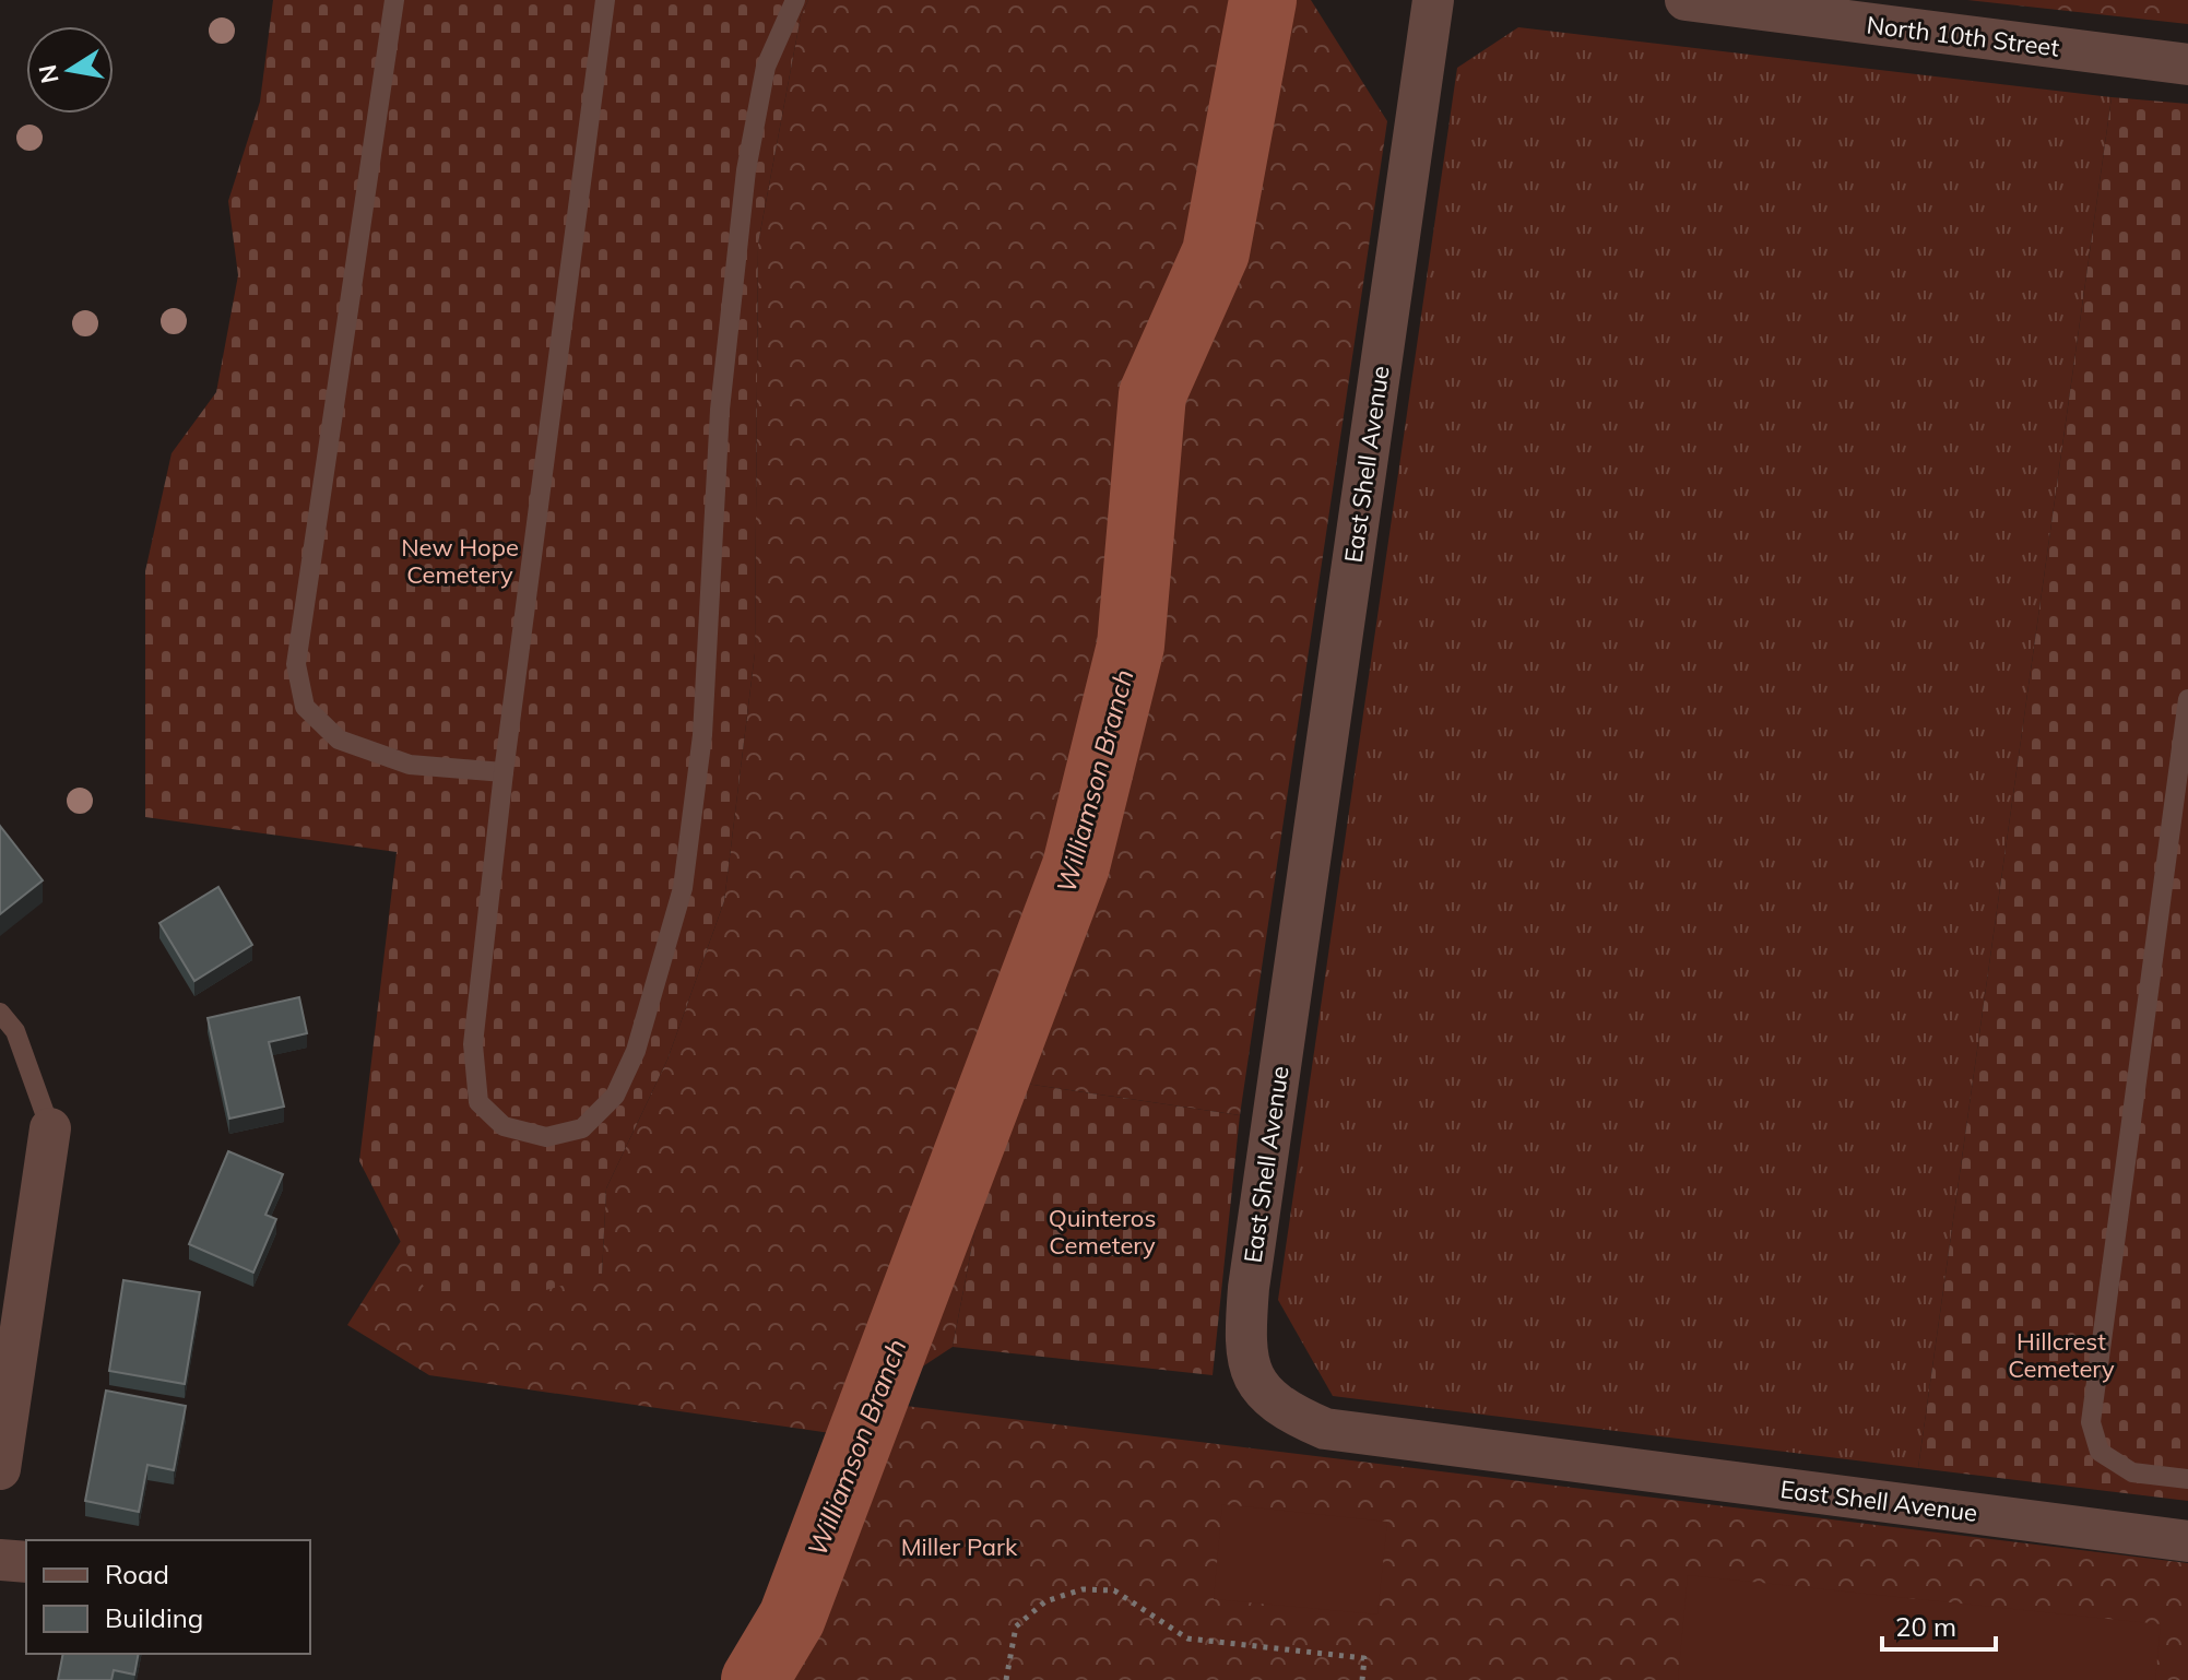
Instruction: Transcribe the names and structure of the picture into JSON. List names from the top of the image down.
{
  "streets": {
    "street": ["North 10th Street", "East Shell Avenue"]
  },
  "water": ["Williamson Branch"],
  "parks": [
    "New Hope Cemetery",
    "Quinteros Cemetery",
    "Hillcrest Cemetery",
    "Miller Park"
  ],
  "legend": ["Road", "Building"],
  "scale_bar": "20 m",
  "north": "left"
}
